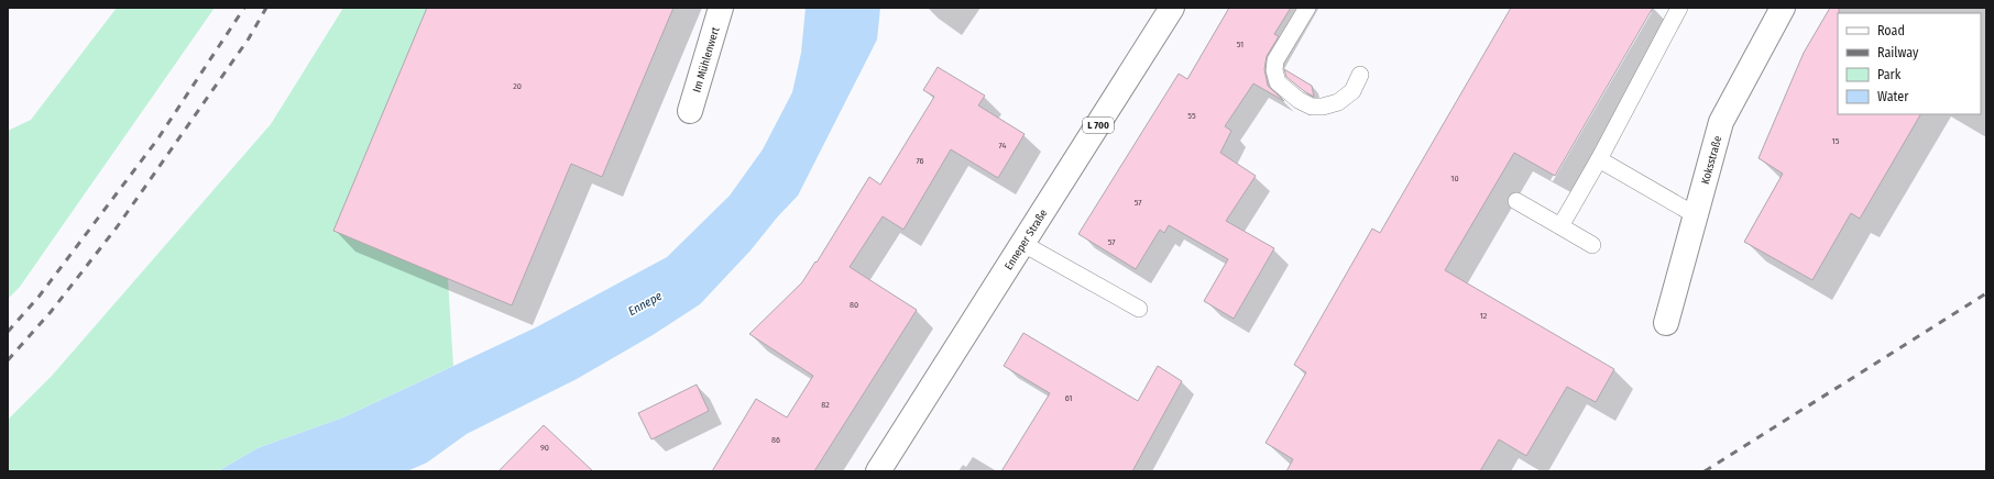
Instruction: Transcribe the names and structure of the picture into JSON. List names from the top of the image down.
{
  "streets": {
    "main road": [
      "Im Mühlenwert",
      "L 700",
      "Koksstraße",
      "Enneper Straße"
    ]
  },
  "water": ["Ennepe"],
  "house_numbers": [
    "51",
    "20",
    "55",
    "15",
    "74",
    "76",
    "10",
    "57",
    "57",
    "80",
    "12",
    "61",
    "82",
    "86",
    "90"
  ],
  "legend": [
    "Road",
    "Railway",
    "Park",
    "Water"
  ]
}
